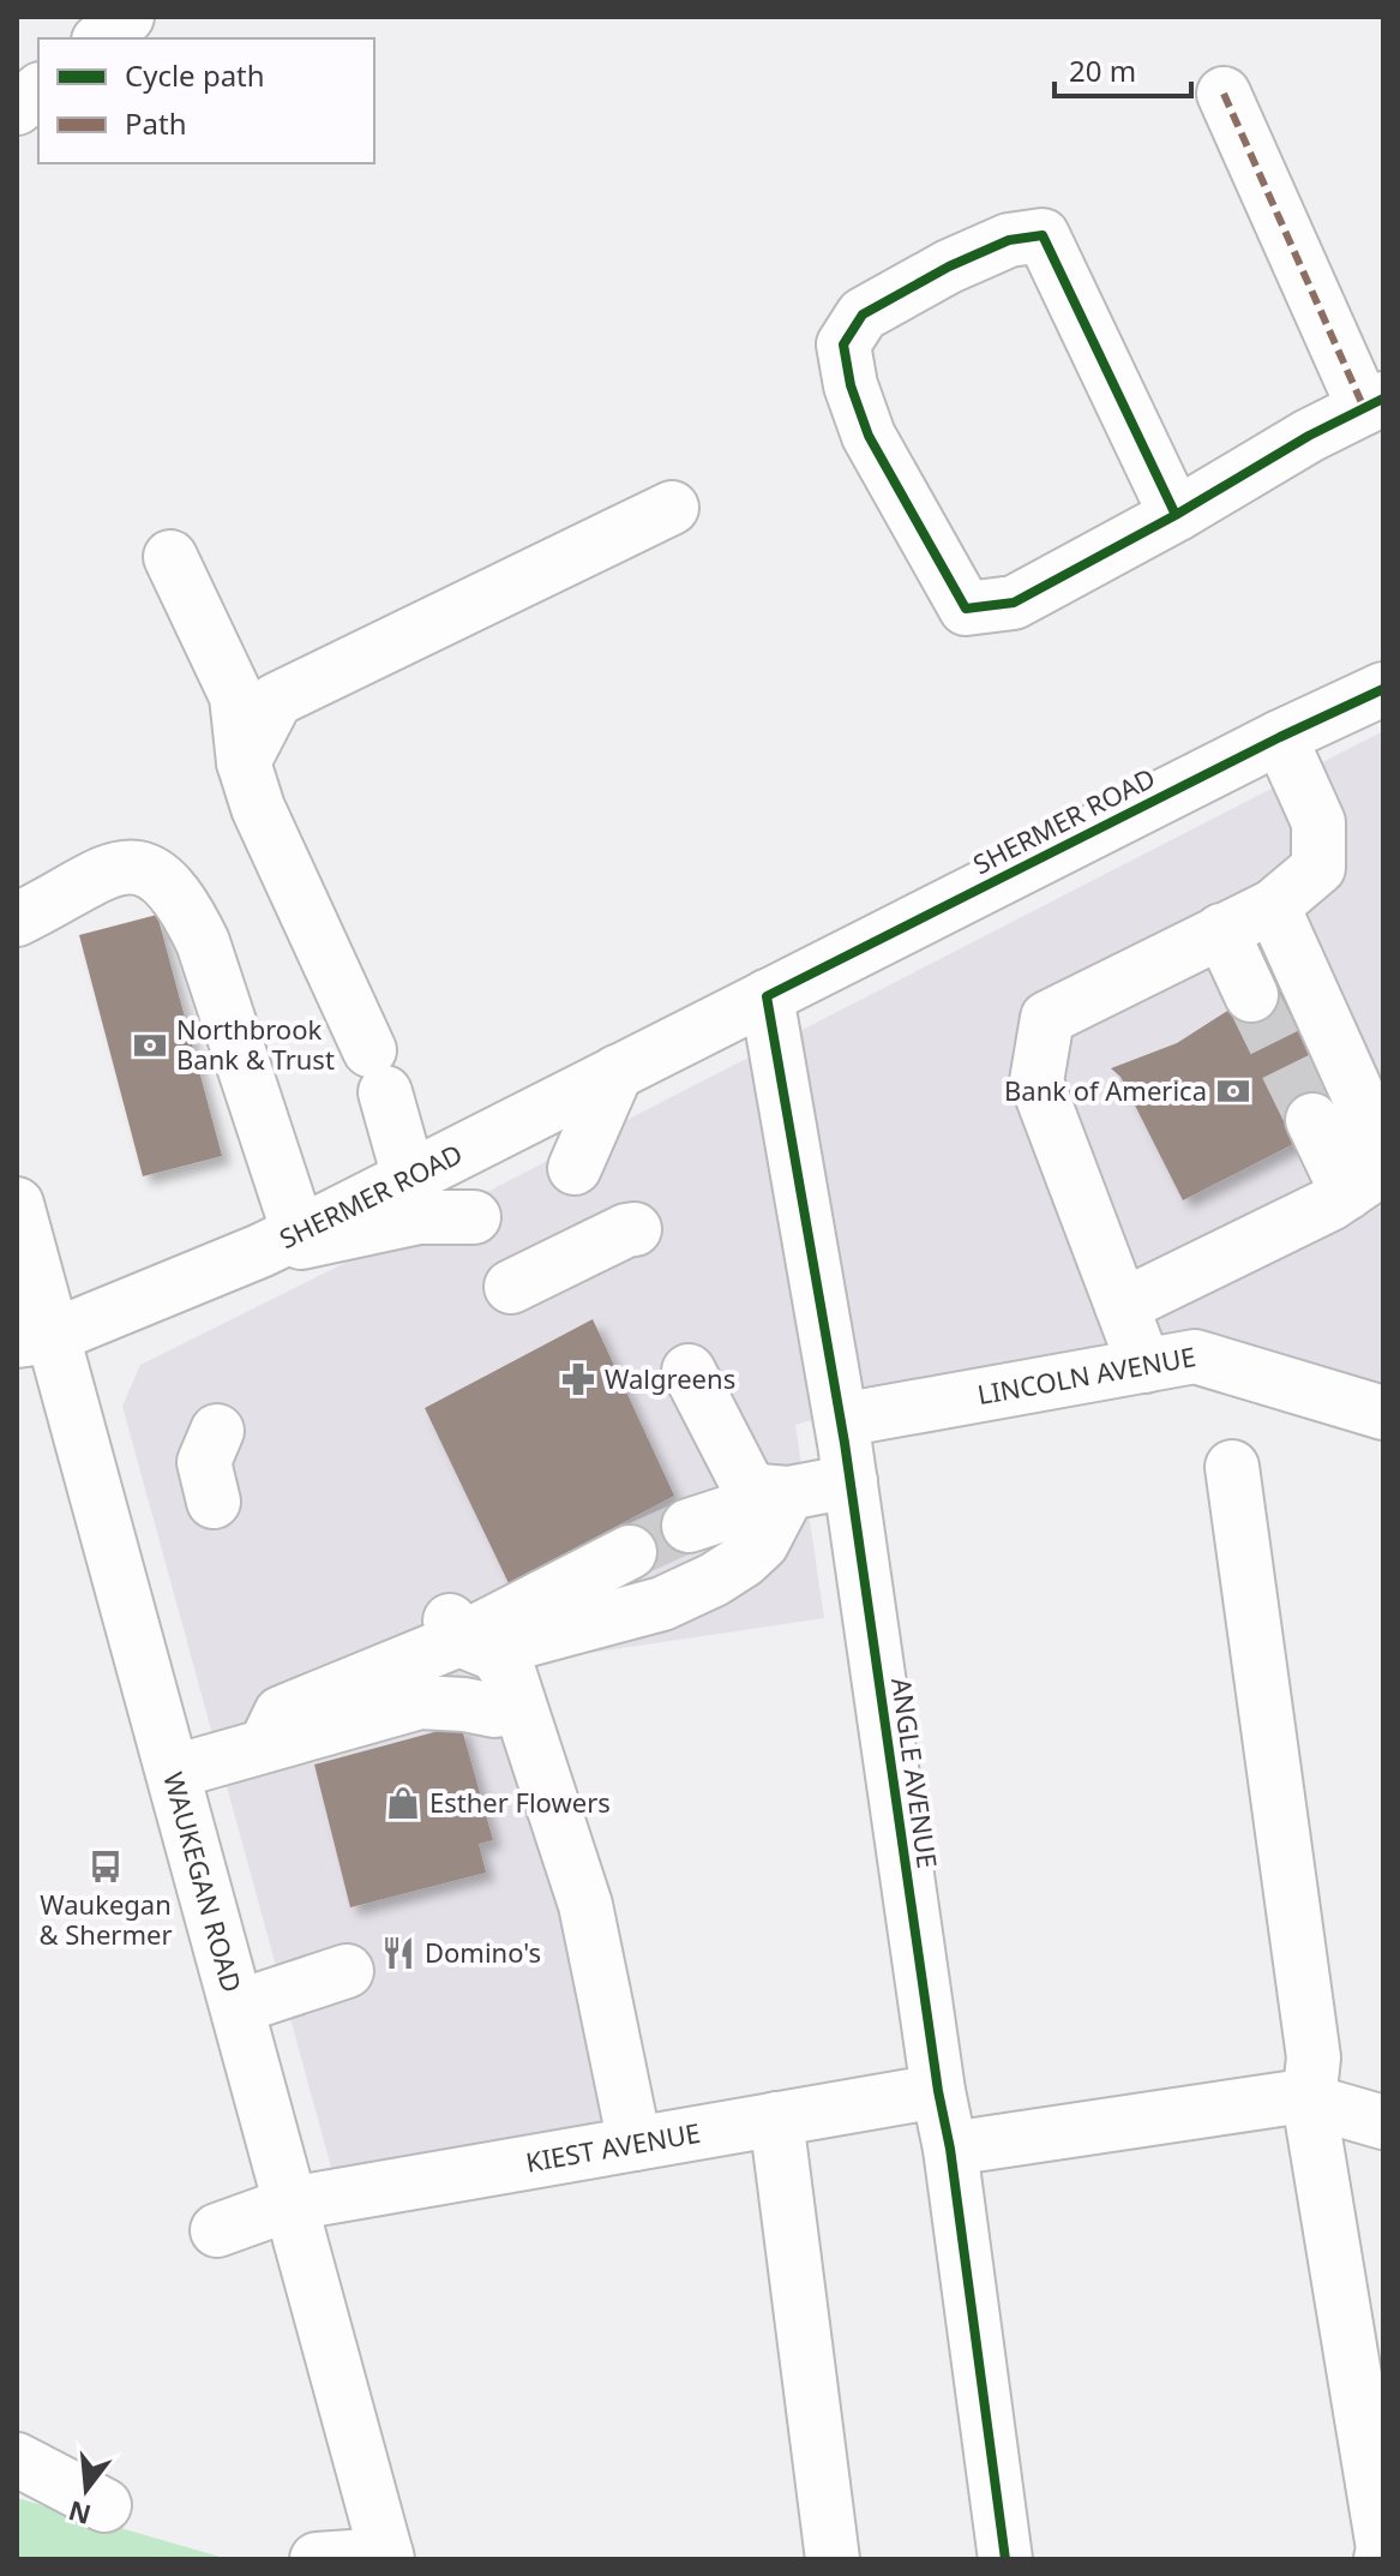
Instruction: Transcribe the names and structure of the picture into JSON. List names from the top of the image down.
{
  "streets": {
    "street": [
      "SHERMER ROAD",
      "LINCOLN AVENUE",
      "ANGLE AVENUE",
      "WAUKEGAN ROAD",
      "KIEST AVENUE"
    ]
  },
  "crossings": [
    ["SHERMER ROAD", "ANGLE AVENUE"],
    ["SHERMER ROAD", "WAUKEGAN ROAD"],
    ["LINCOLN AVENUE", "ANGLE AVENUE"],
    ["ANGLE AVENUE", "KIEST AVENUE"],
    ["WAUKEGAN ROAD", "KIEST AVENUE"]
  ],
  "places": {
    "bank": ["Northbrook Bank & Trust", "Bank of America"],
    "pharmacy": ["Walgreens"],
    "shop": ["Esther Flowers"],
    "bus stop": ["Waukegan & Shermer"],
    "restaurant": ["Domino's"]
  },
  "legend": ["Cycle path", "Path"],
  "scale_bar": "20 m",
  "north": "bottom"
}
